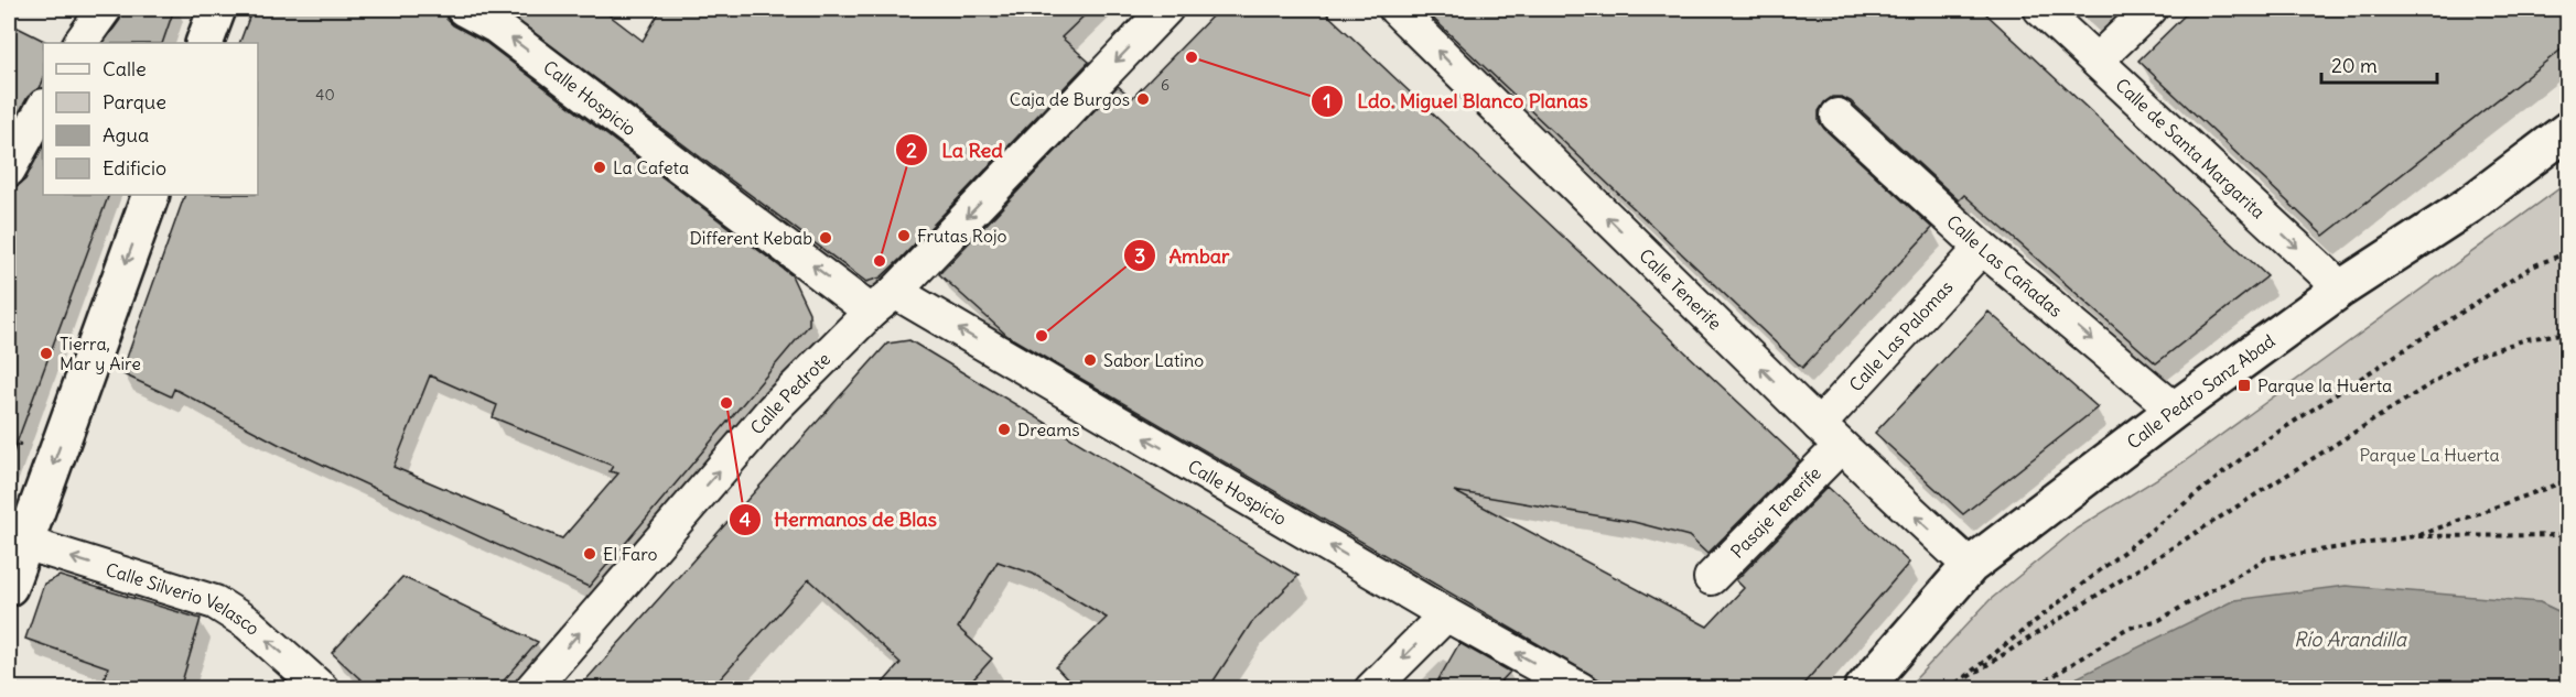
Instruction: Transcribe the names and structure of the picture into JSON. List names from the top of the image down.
{
  "streets": {
    "street": [
      "Calle Hospicio",
      "Calle de Santa Margarita",
      "Calle Las Cañadas",
      "Calle Tenerife",
      "Calle Las Palomas",
      "Calle Pedro Sanz Abad",
      "Calle Pedrote",
      "Pasaje Tenerife",
      "Calle Silverio Velasco"
    ]
  },
  "crossings": [
    ["Calle Hospicio", "Calle Pedrote"],
    ["Calle de Santa Margarita", "Calle Pedro Sanz Abad"],
    ["Calle Las Cañadas", "Calle Las Palomas"],
    ["Calle Las Cañadas", "Calle Pedro Sanz Abad"],
    ["Calle Tenerife", "Calle Las Palomas"],
    ["Calle Tenerife", "Calle Pedro Sanz Abad"],
    ["Calle Tenerife", "Pasaje Tenerife"],
    ["Calle Las Palomas", "Pasaje Tenerife"]
  ],
  "one_way": [
    "Calle Hospicio",
    "Calle de Santa Margarita",
    "Calle Las Cañadas",
    "Calle Tenerife",
    "Calle Silverio Velasco"
  ],
  "water": ["Río Arandilla"],
  "parks": ["Parque La Huerta"],
  "places": {
    "other": [
      "Ldo. Miguel Blanco Planas",
      "Caja de Burgos",
      "La Cafeta",
      "Frutas Rojo",
      "Different Kebab",
      "La Red",
      "Ambar",
      "Tierra, Mar y Aire",
      "Sabor Latino",
      "Hermanos de Blas",
      "Dreams",
      "El Faro"
    ],
    "transit": ["Parque la Huerta"]
  },
  "house_numbers": ["6", "40"],
  "legend": [
    "Calle",
    "Parque",
    "Agua",
    "Edificio"
  ],
  "scale_bar": "20 m"
}
